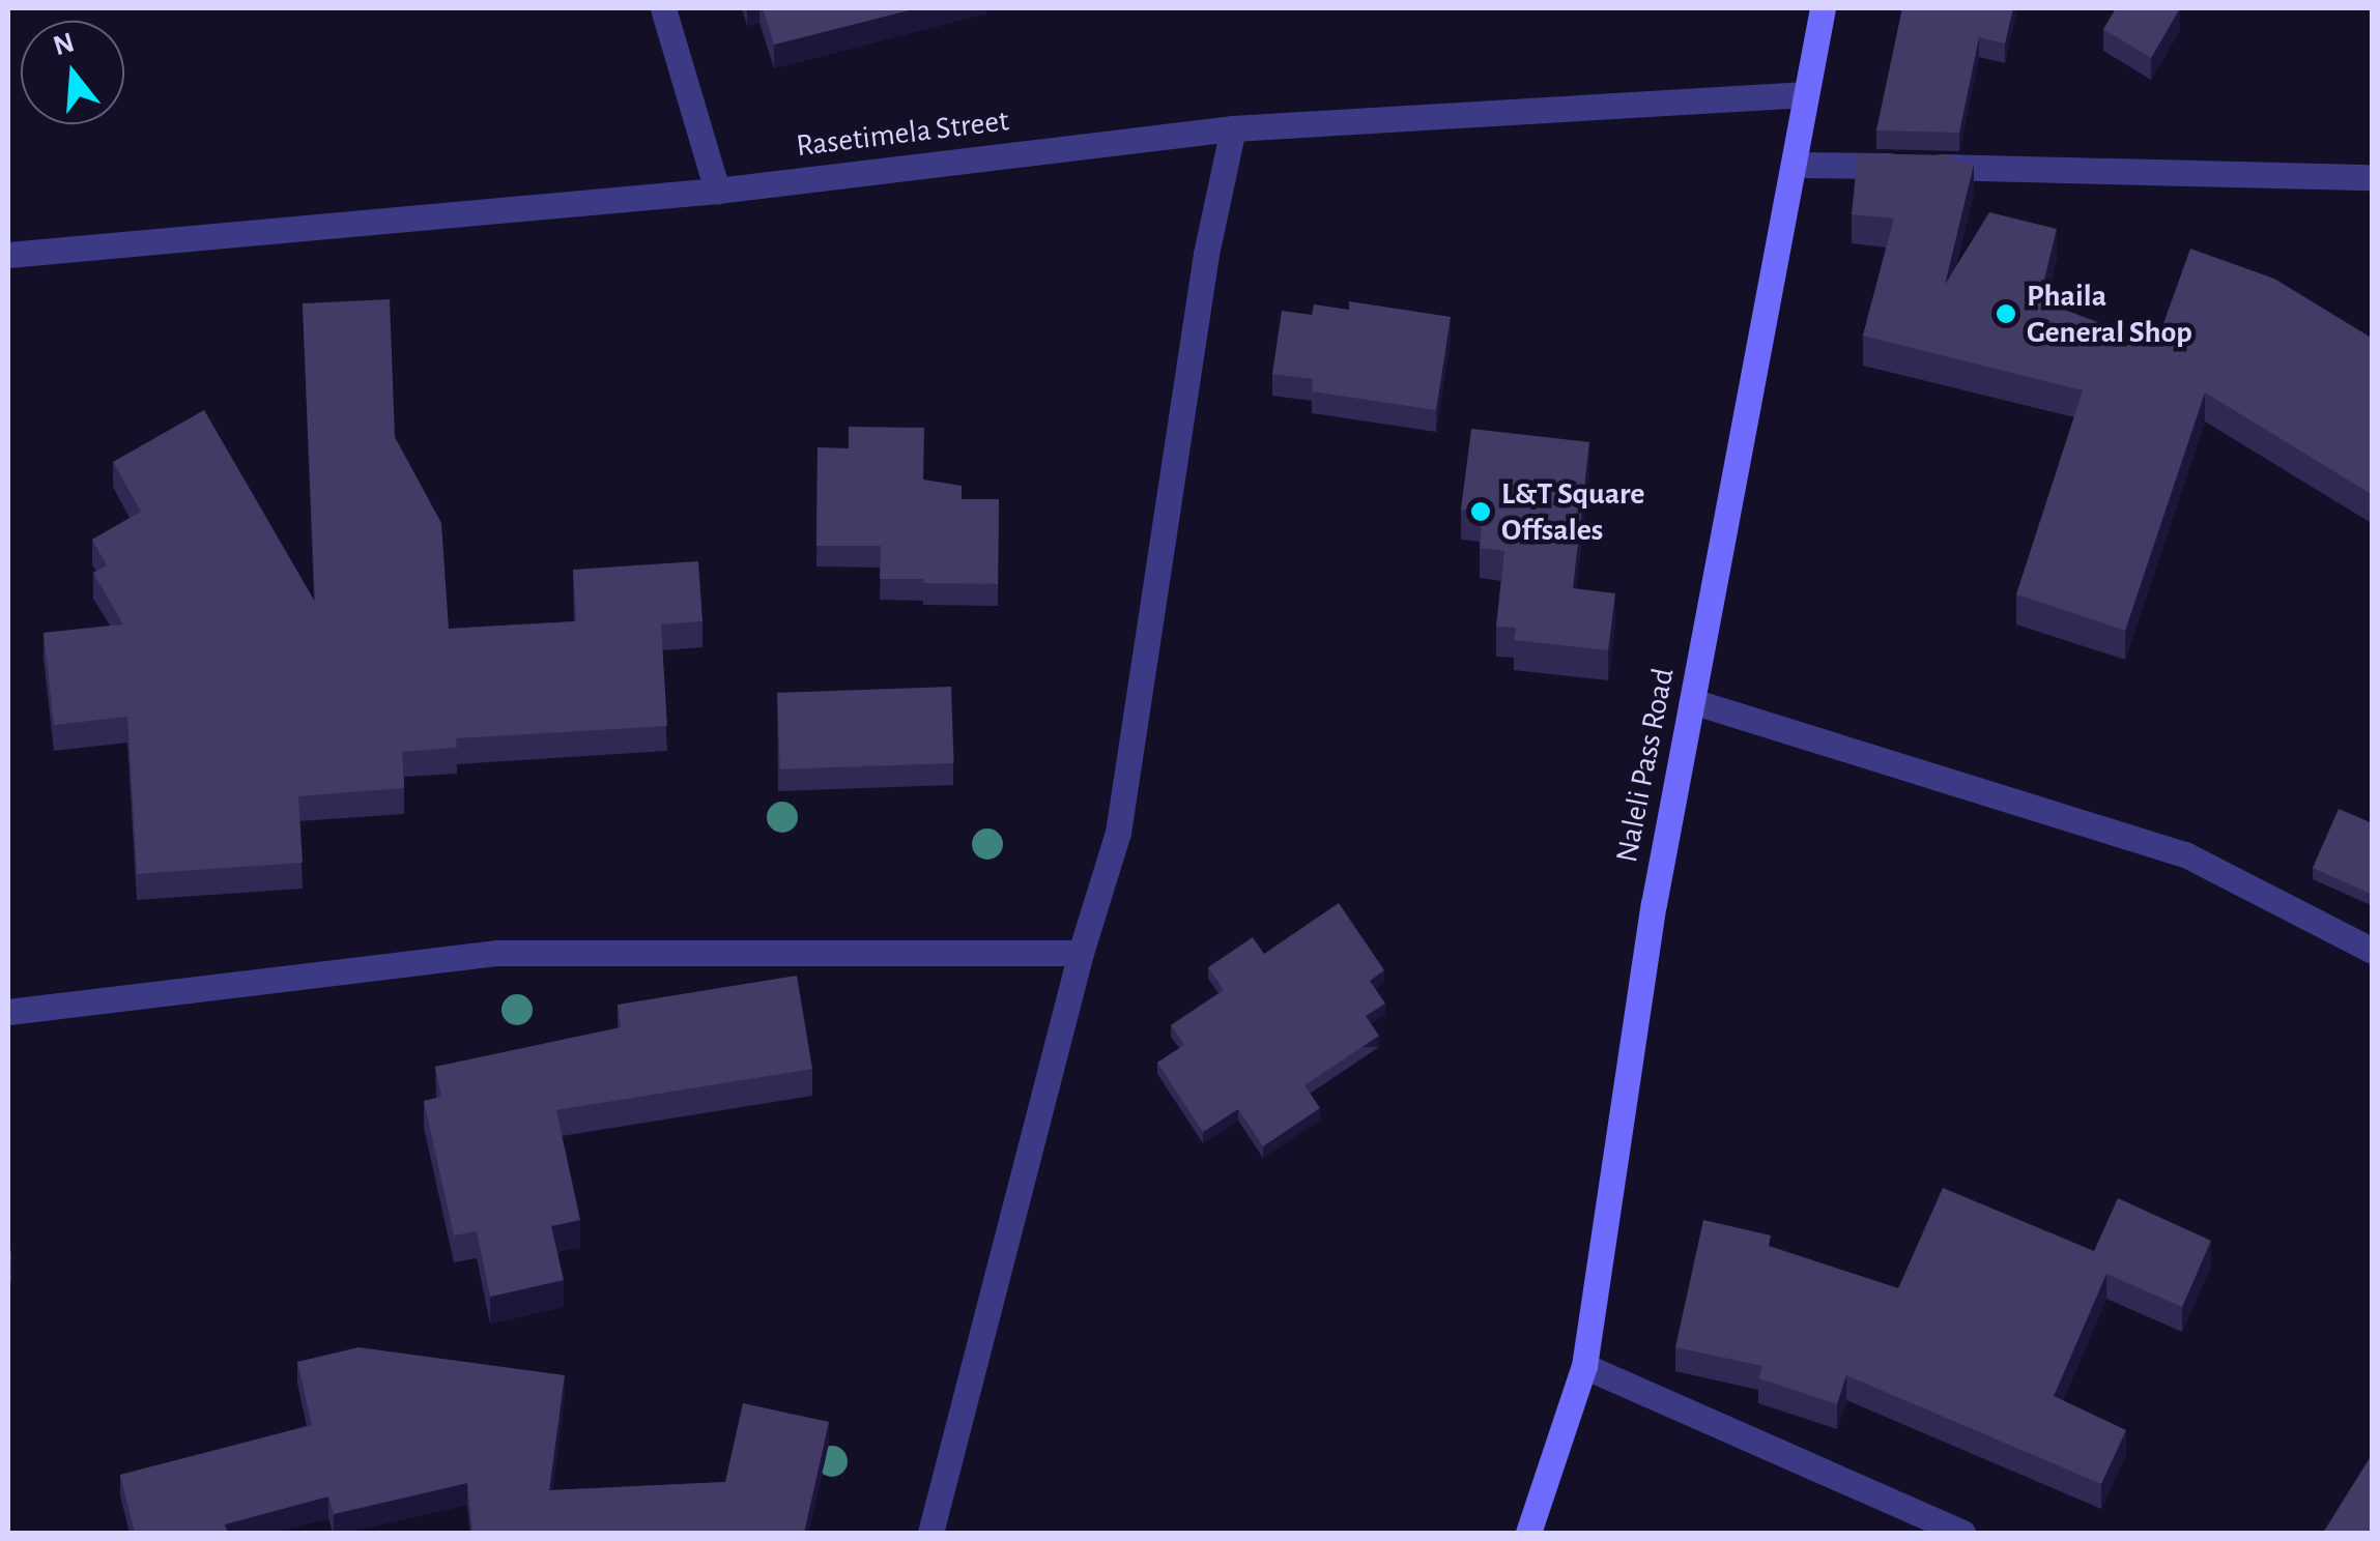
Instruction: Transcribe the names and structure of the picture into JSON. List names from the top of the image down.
{
  "streets": {
    "main road": ["Naleli Pass Road"],
    "street": ["Rasetimela Street"]
  },
  "crossings": [
    ["Rasetimela Street", "Naleli Pass Road"]
  ],
  "places": ["Phaila General Shop", "L&T Square Offsales"],
  "north": "top"
}
